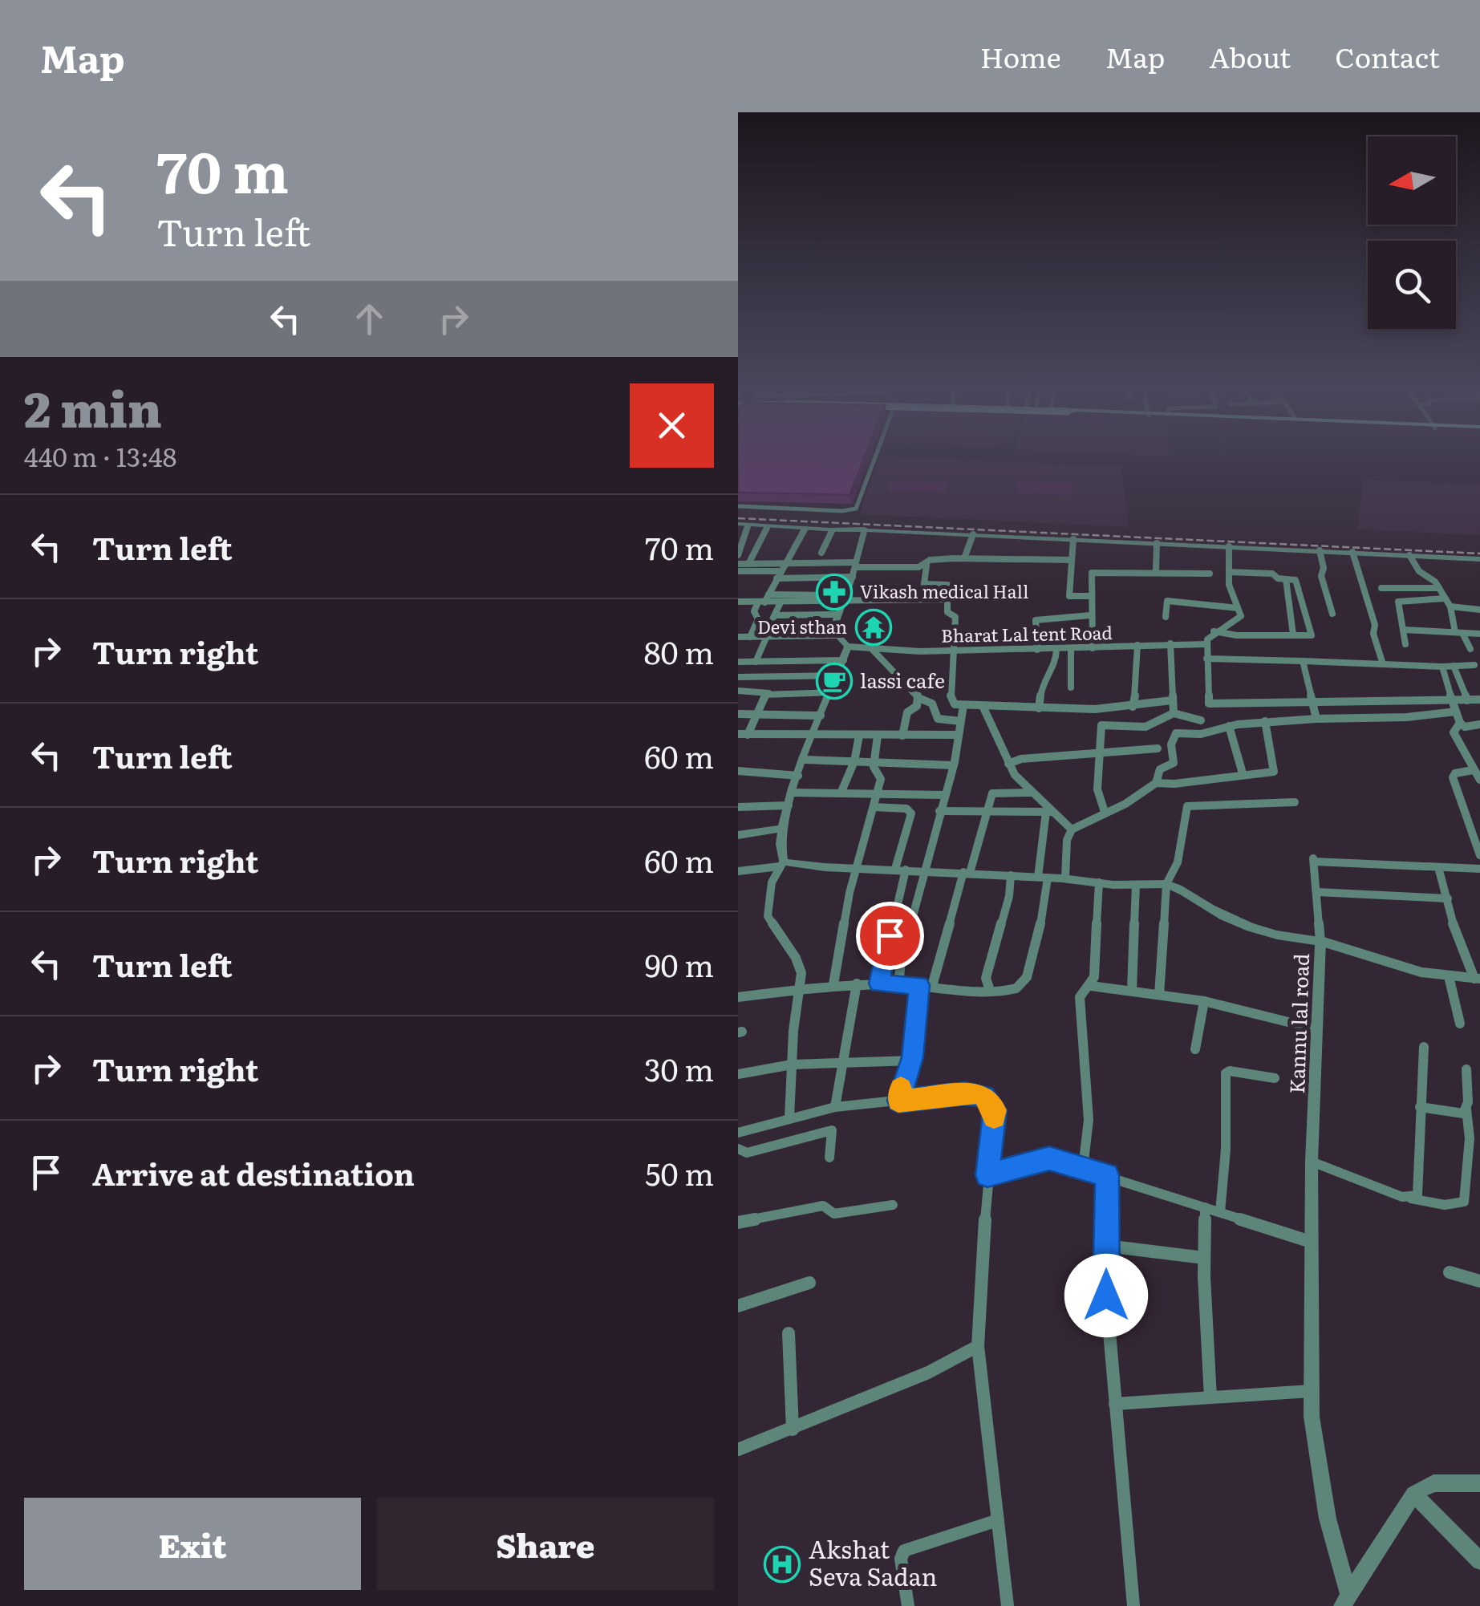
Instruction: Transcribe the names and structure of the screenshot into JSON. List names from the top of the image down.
{
  "streets": {
    "street": ["Bharat Lal tent Road", "Kannu lal road"]
  },
  "places": {
    "pharmacy": ["Vikash medical Hall"],
    "temple": ["Devi sthan"],
    "cafe": ["lassi cafe"],
    "hospital": ["Akshat Seva Sadan"]
  },
  "north": "left",
  "page": {
    "header": "Map",
    "nav": [
      "Home",
      "Map",
      "About",
      "Contact"
    ],
    "turn": ["70 m", "Turn left"],
    "heading": ["2 min", "440 m · 13:48"],
    "list": [
      {
        "name": "Turn left",
        "value": "70 m"
      },
      {
        "name": "Turn right",
        "value": "80 m"
      },
      {
        "name": "Turn left",
        "value": "60 m"
      },
      {
        "name": "Turn right",
        "value": "60 m"
      },
      {
        "name": "Turn left",
        "value": "90 m"
      },
      {
        "name": "Turn right",
        "value": "30 m"
      },
      {
        "name": "Arrive at destination",
        "value": "50 m"
      }
    ],
    "buttons": ["Exit", "Share"]
  }
}
